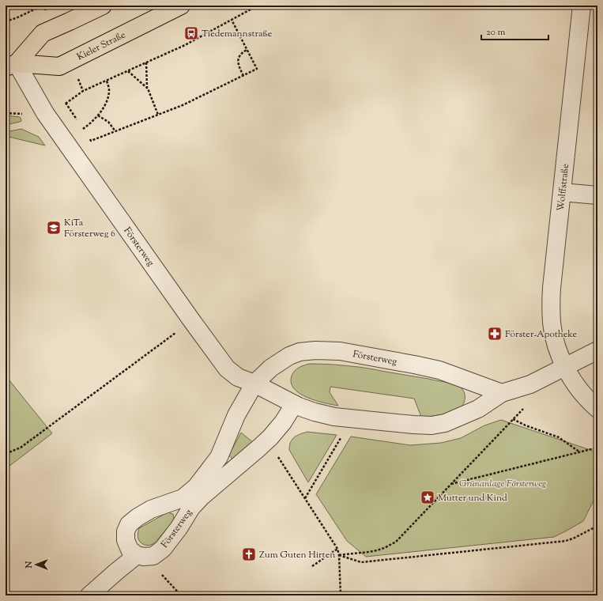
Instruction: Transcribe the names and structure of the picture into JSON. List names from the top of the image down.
{
  "streets": {
    "main road": ["Kieler Straße"],
    "street": ["Wolffstraße", "Försterweg"]
  },
  "crossings": [
    ["Kieler Straße", "Försterweg"],
    ["Wolffstraße", "Försterweg"]
  ],
  "parks": ["Grünanlage Försterweg"],
  "places": {
    "bus stop": ["Tiedemannstraße"],
    "school or university": ["KiTa Försterweg 6"],
    "pharmacy": ["Förster-Apotheke"],
    "place": ["Mutter und Kind"],
    "church": ["Zum Guten Hirten"]
  },
  "scale_bar": "20 m",
  "north": "left"
}
